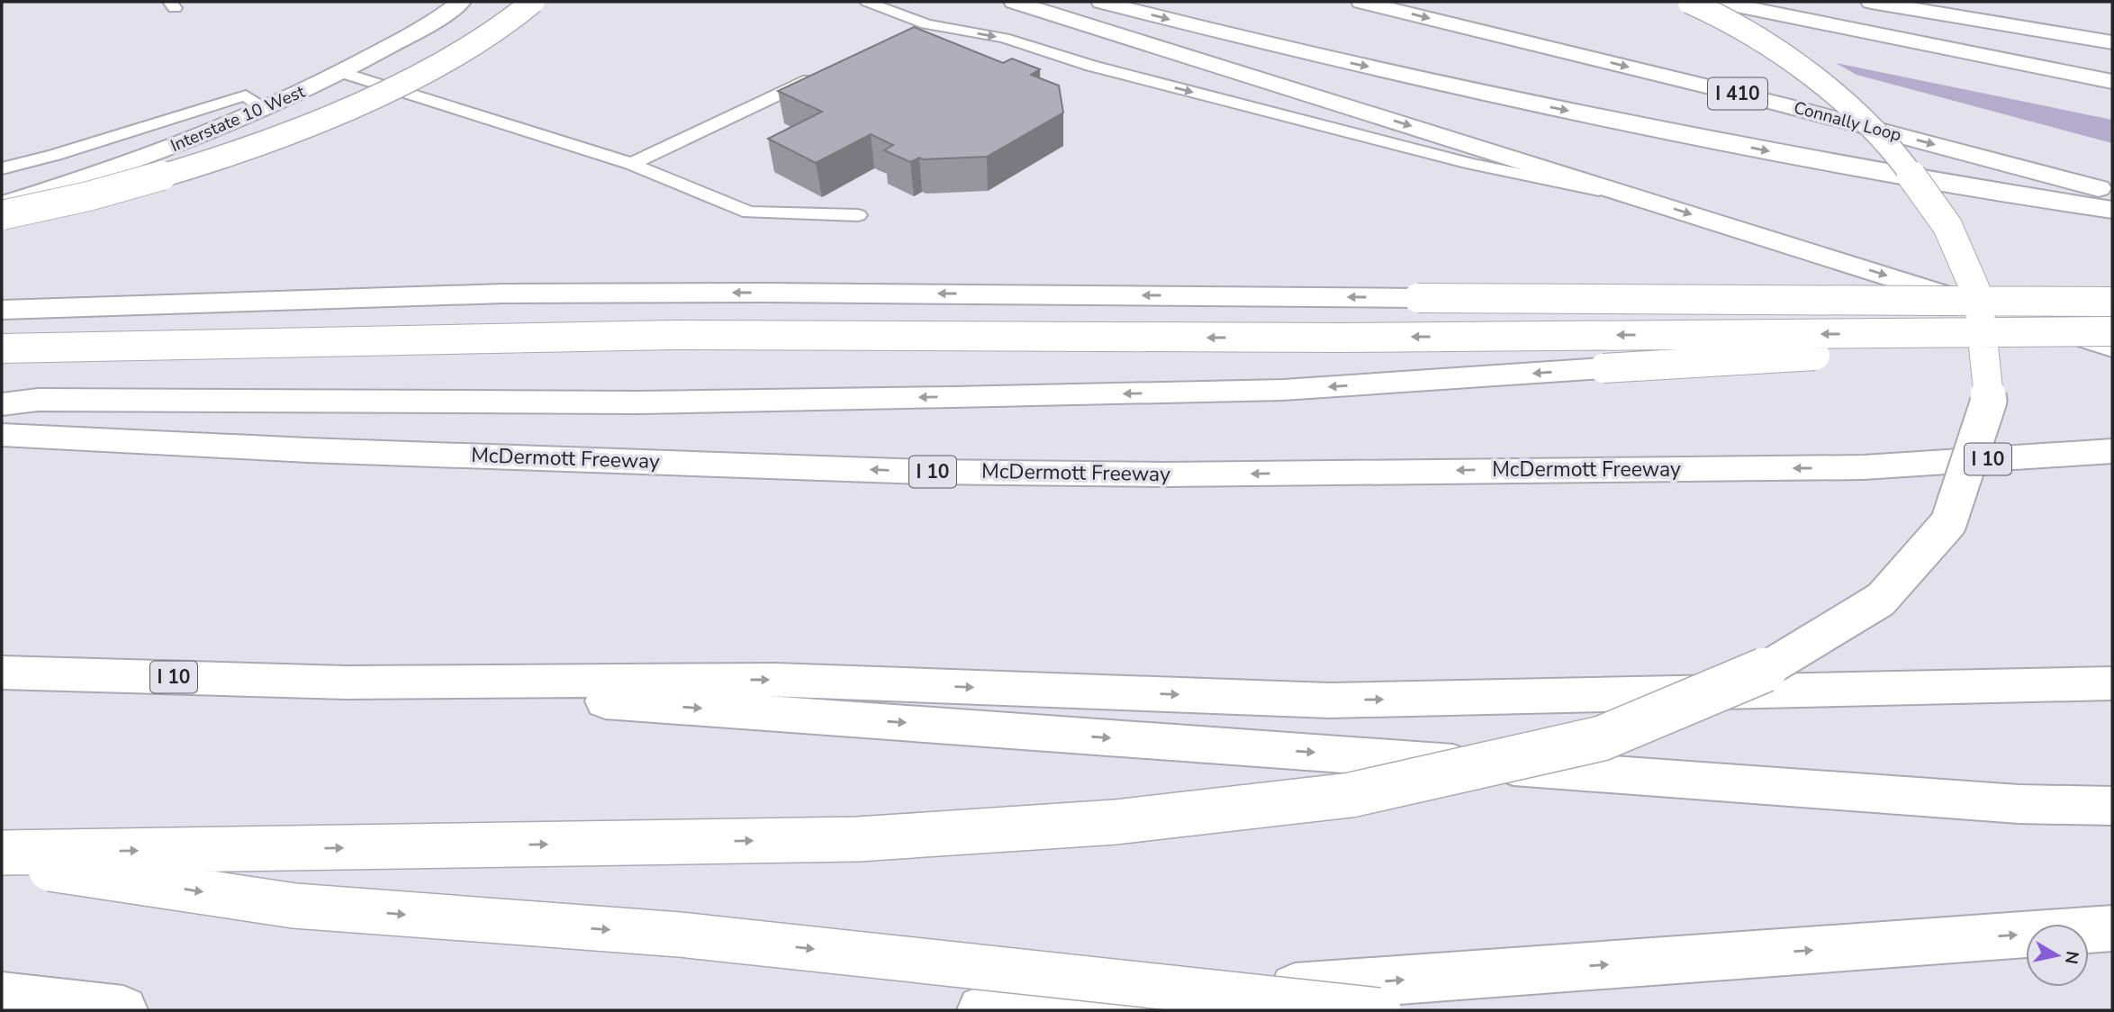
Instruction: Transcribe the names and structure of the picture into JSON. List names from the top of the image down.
{
  "streets": {
    "main road": [
      "I 410",
      "Interstate 10 West",
      "Connally Loop",
      "McDermott Freeway",
      "I 10"
    ]
  },
  "north": "right"
}
